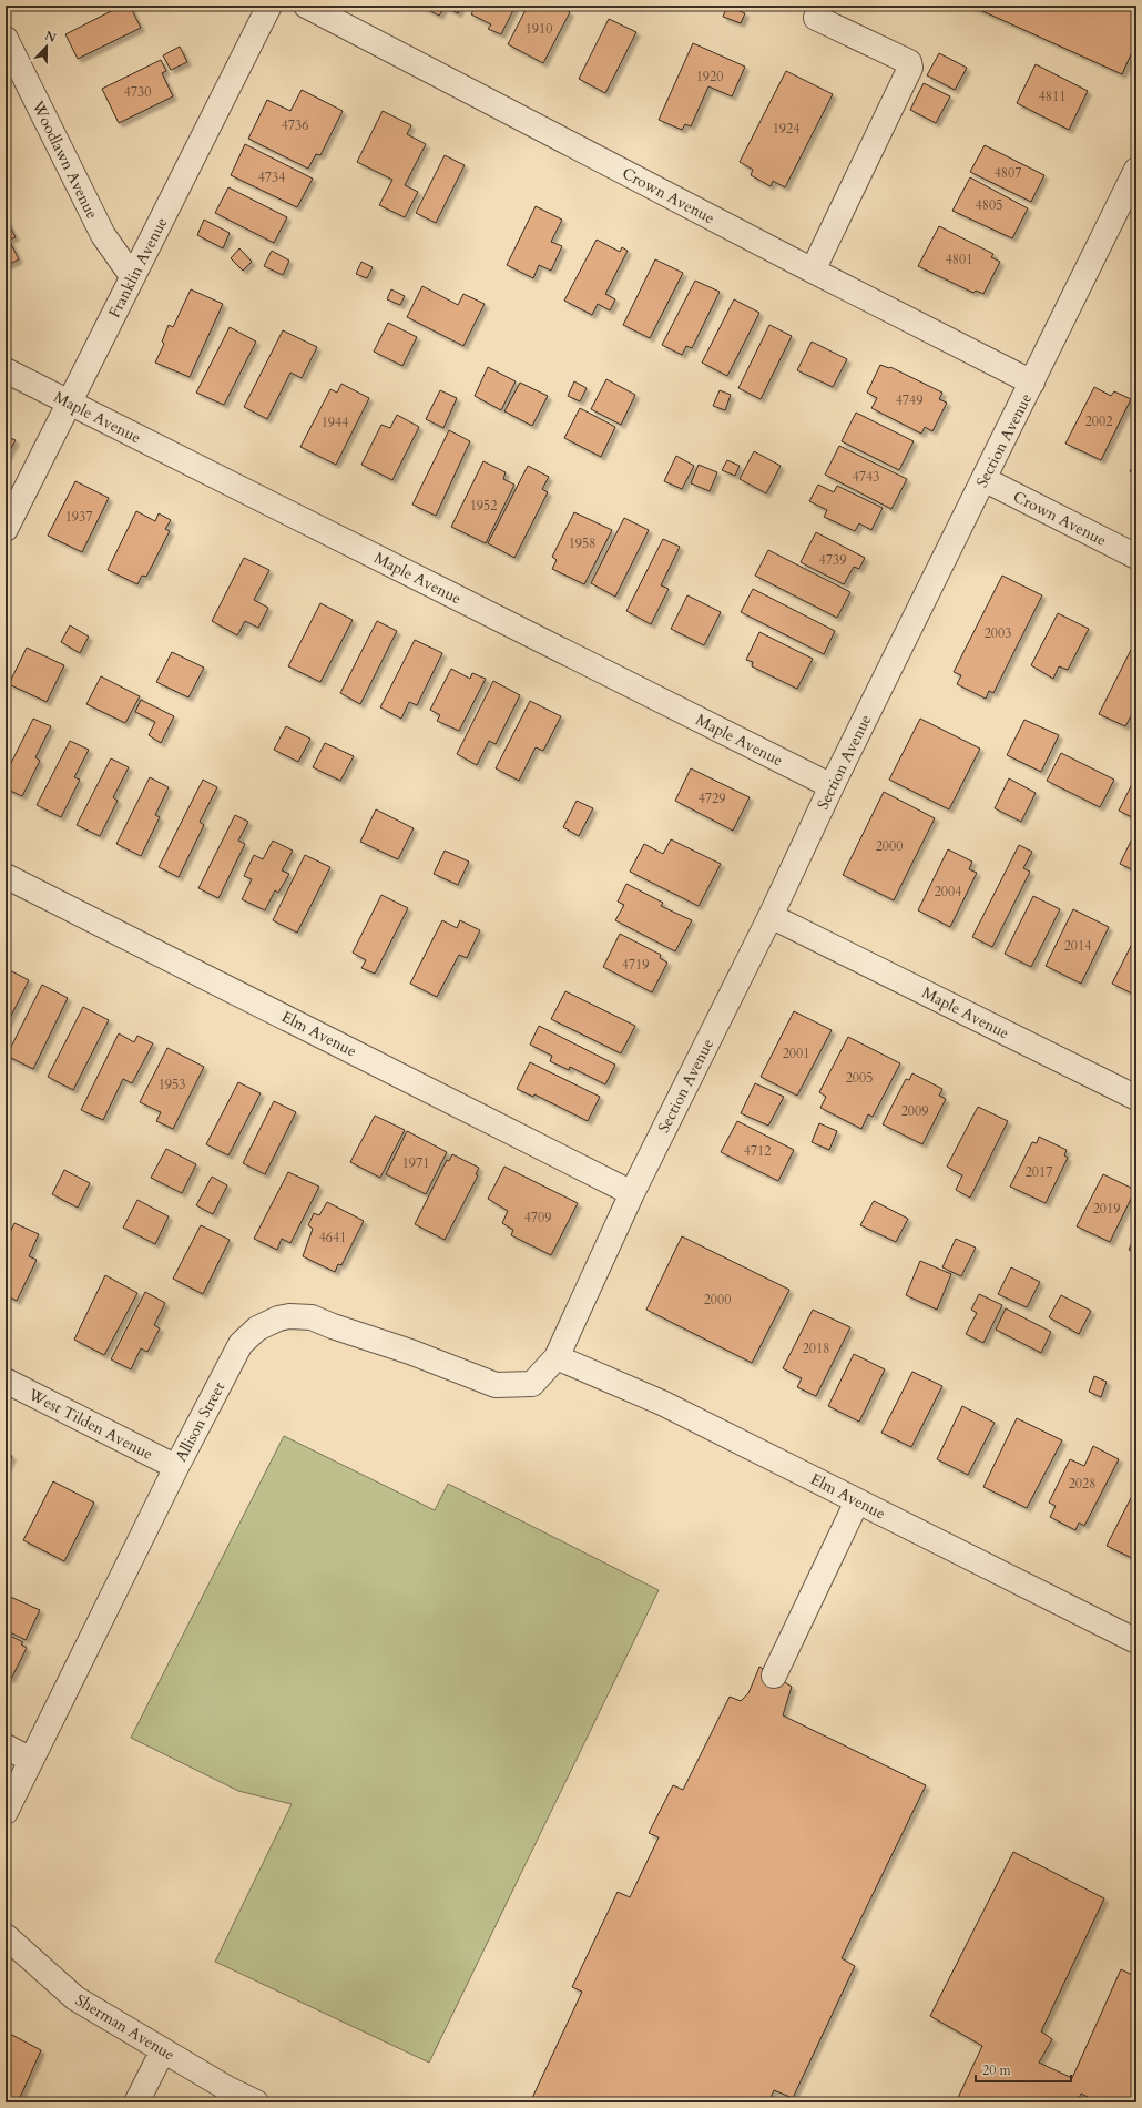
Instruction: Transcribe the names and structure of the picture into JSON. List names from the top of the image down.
{
  "streets": {
    "street": [
      "Woodlawn Avenue",
      "Crown Avenue",
      "Franklin Avenue",
      "Maple Avenue",
      "Section Avenue",
      "Elm Avenue",
      "Allison Street",
      "West Tilden Avenue",
      "Sherman Avenue"
    ]
  },
  "crossings": [
    ["Woodlawn Avenue", "Franklin Avenue"],
    ["Crown Avenue", "Section Avenue"],
    ["Franklin Avenue", "Maple Avenue"],
    ["Maple Avenue", "Section Avenue"],
    ["Section Avenue", "Elm Avenue"],
    ["Section Avenue", "Allison Street"],
    ["Elm Avenue", "Allison Street"],
    ["Allison Street", "West Tilden Avenue"]
  ],
  "house_numbers": [
    "1910",
    "1920",
    "4730",
    "4811",
    "4736",
    "1924",
    "4807",
    "4734",
    "4805",
    "4801",
    "4749",
    "2002",
    "1944",
    "4743",
    "1952",
    "1937",
    "1958",
    "4739",
    "2003",
    "4729",
    "2000",
    "2004",
    "2014",
    "4719",
    "2001",
    "2005",
    "1953",
    "2009",
    "4712",
    "1971",
    "2017",
    "2019",
    "4709",
    "4641",
    "2000",
    "2018",
    "2028"
  ],
  "scale_bar": "20 m",
  "north": "top"
}
